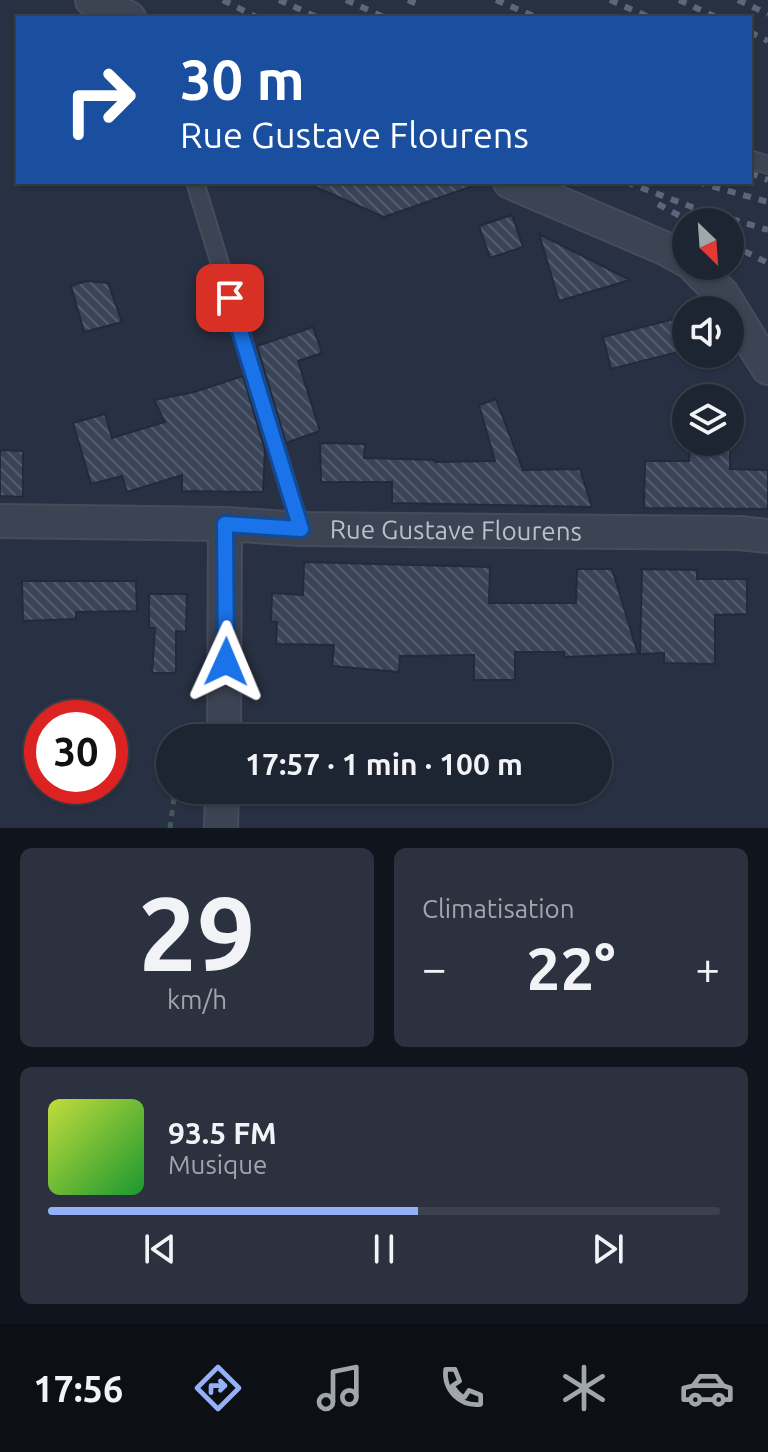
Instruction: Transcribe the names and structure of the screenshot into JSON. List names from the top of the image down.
{
  "streets": {
    "street": ["Rue Gustave Flourens"]
  },
  "north": "bottom right",
  "page": {
    "turn": ["30 m", "Rue Gustave Flourens"],
    "limit": "30",
    "trip": "17:57 · 1 min · 100 m",
    "tile": [
      ["29", "km/h"],
      "Climatisation"
    ],
    "heat": ["−", "22°", "+"],
    "song": ["93.5 FM", "Musique"],
    "tabs": "17:56"
  }
}
